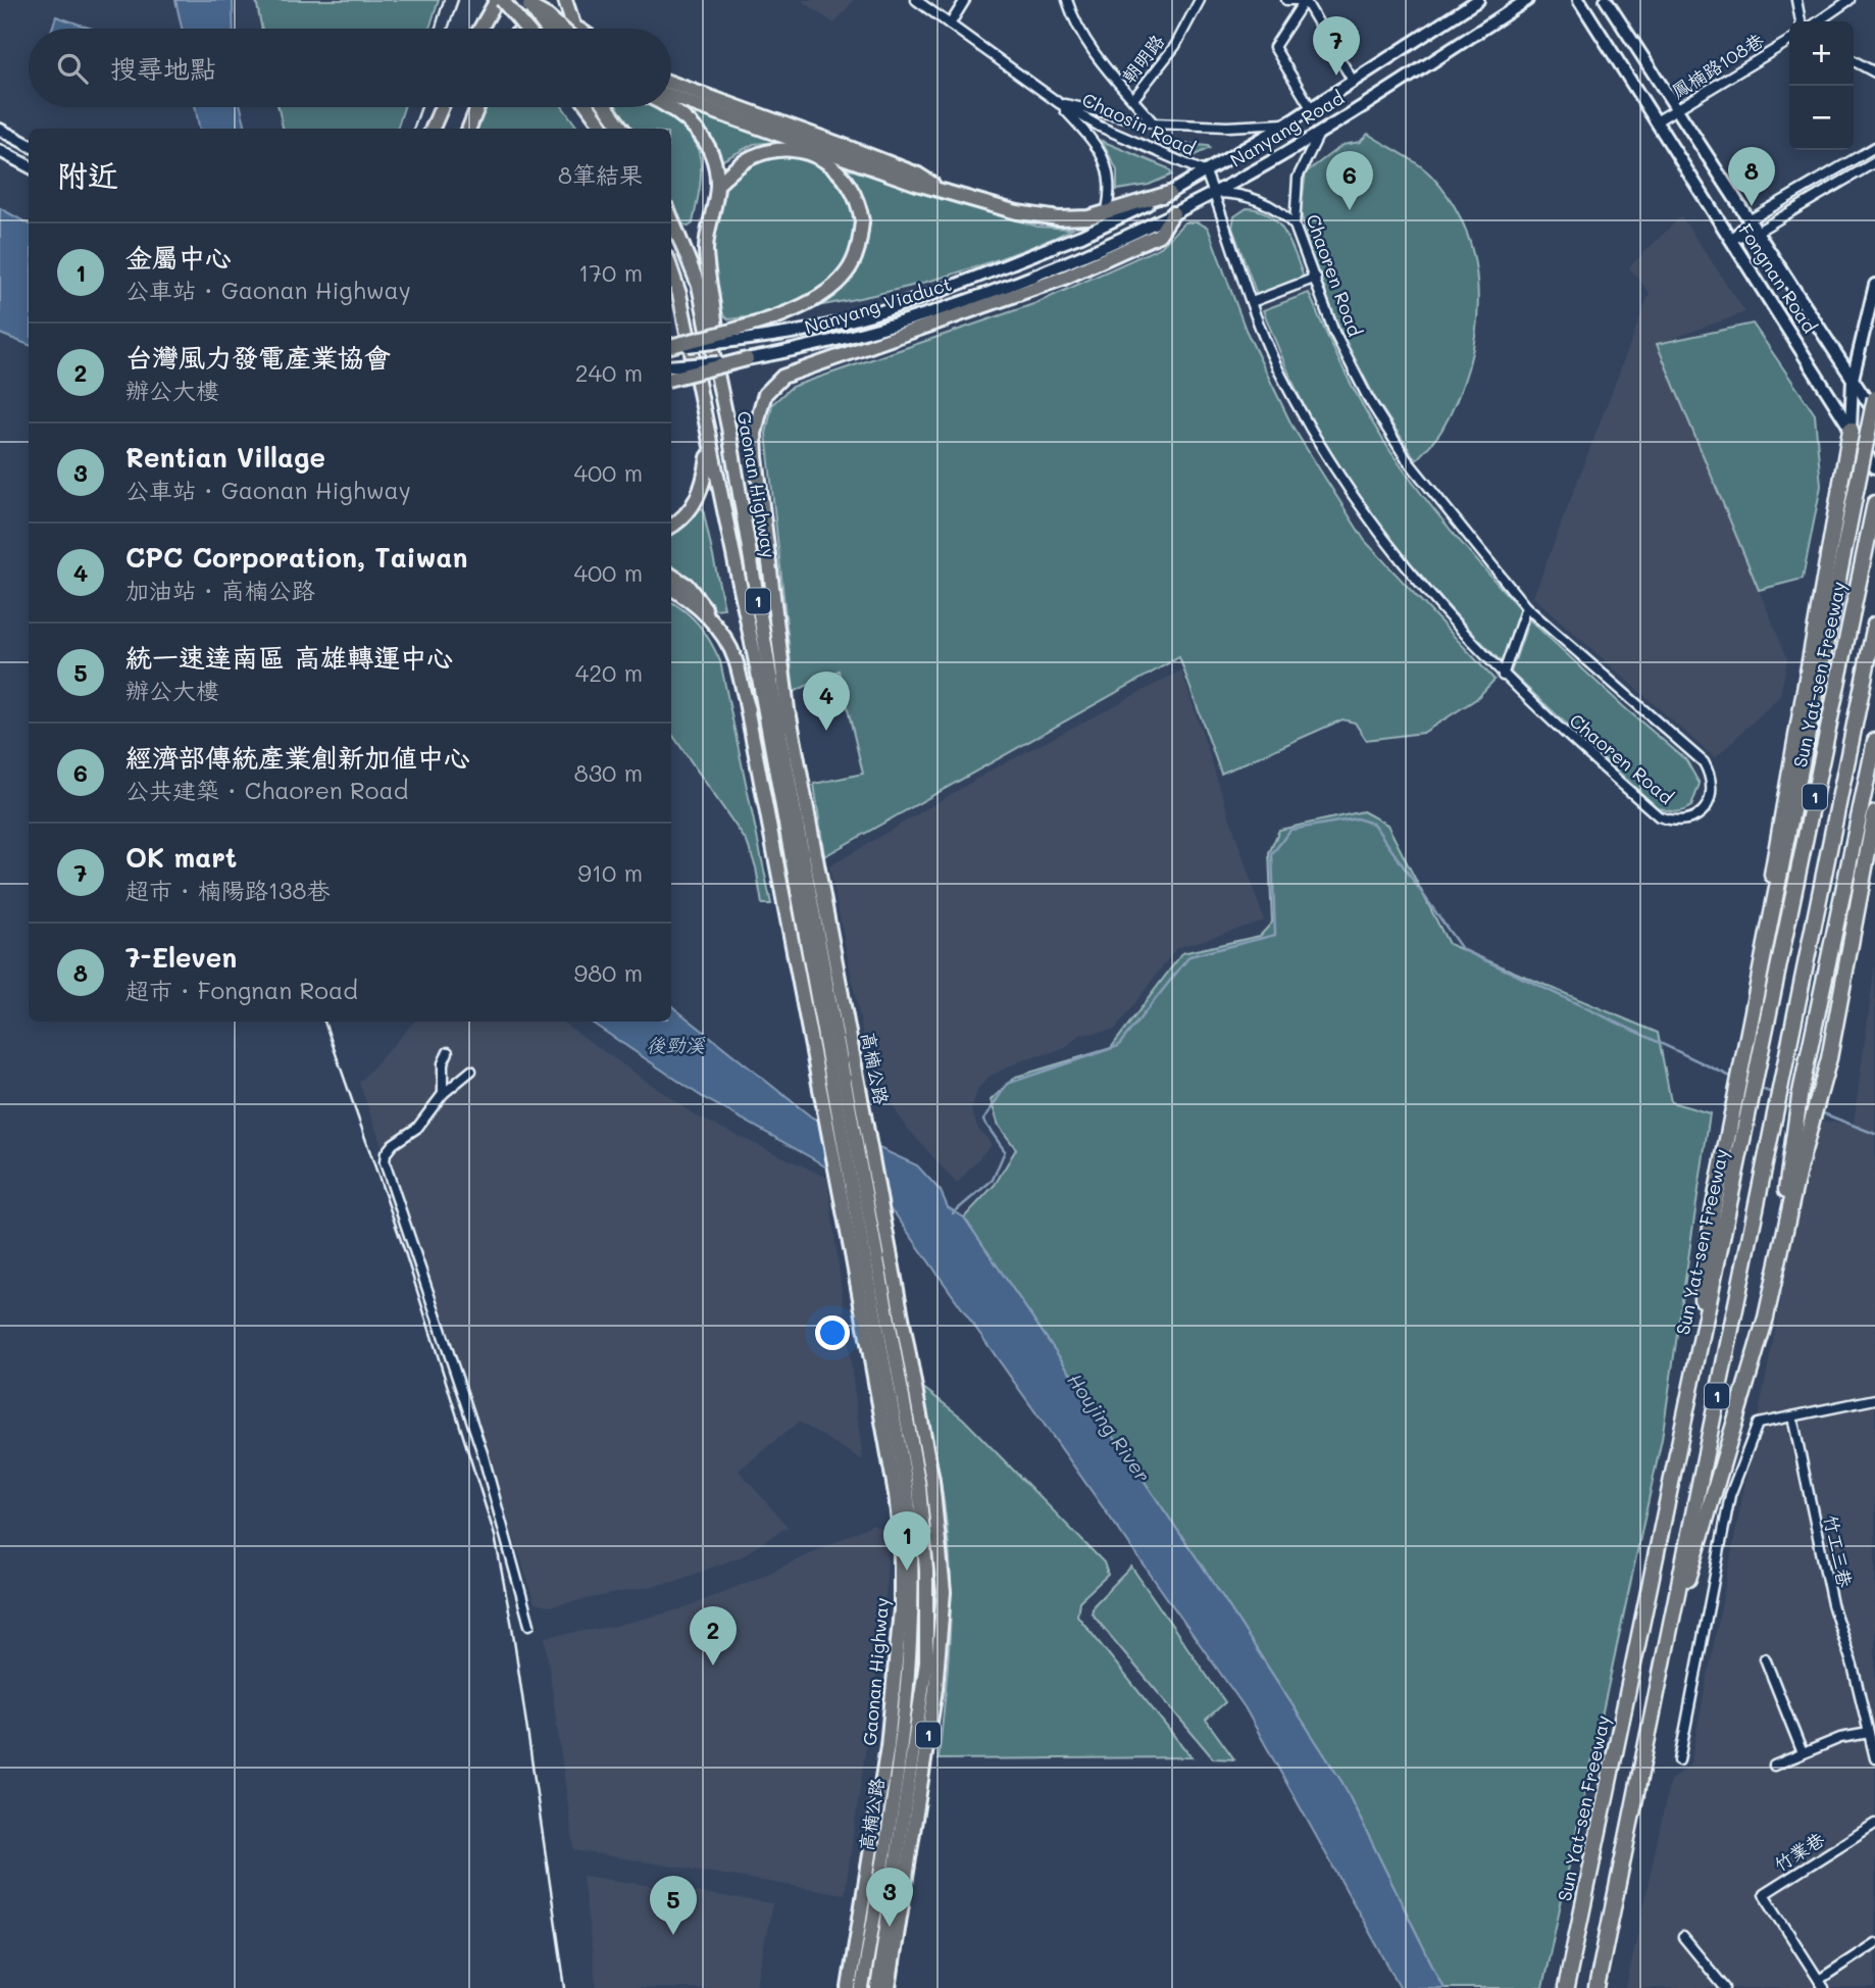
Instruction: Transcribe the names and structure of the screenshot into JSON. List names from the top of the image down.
{
  "streets": {
    "highway": ["1", "Sun Yat-sen Freeway"],
    "main road": ["Gaonan Highway", "高楠公路"],
    "street": [
      "朝明路",
      "鳳楠路108巷",
      "Chaosin Road",
      "Nanyang Road",
      "Chaoren Road",
      "Fongnan Road",
      "Nanyang Viaduct",
      "竹工三巷",
      "竹業巷"
    ]
  },
  "crossings": [
    ["鳳楠路108巷", "Fongnan Road"],
    ["Chaosin Road", "Nanyang Road"],
    ["Chaosin Road", "Chaoren Road"],
    ["Chaosin Road", "Nanyang Viaduct"],
    ["Nanyang Road", "Chaoren Road"],
    ["Nanyang Road", "Nanyang Viaduct"],
    ["Gaonan Highway", "1"],
    ["Gaonan Highway", "高楠公路"]
  ],
  "water": ["後勁溪", "Houjing River"],
  "page": {
    "pins": [
      "7",
      "8",
      "6",
      "4",
      "1",
      "2",
      "3",
      "5"
    ],
    "map_buttons": ["+", "−"],
    "search": "搜尋地點",
    "heading": ["附近", "8筆結果"],
    "list": [
      {
        "mark": "1",
        "name": "金屬中心",
        "note": "公車站 · Gaonan Highway",
        "value": "170 m"
      },
      {
        "mark": "2",
        "name": "台灣風力發電產業協會",
        "note": "辦公大樓",
        "value": "240 m"
      },
      {
        "mark": "3",
        "name": "Rentian Village",
        "note": "公車站 · Gaonan Highway",
        "value": "400 m"
      },
      {
        "mark": "4",
        "name": "CPC Corporation, Taiwan",
        "note": "加油站 · 高楠公路",
        "value": "400 m"
      },
      {
        "mark": "5",
        "name": "統一速達南區 高雄轉運中心",
        "note": "辦公大樓",
        "value": "420 m"
      },
      {
        "mark": "6",
        "name": "經濟部傳統產業創新加值中心",
        "note": "公共建築 · Chaoren Road",
        "value": "830 m"
      },
      {
        "mark": "7",
        "name": "OK mart",
        "note": "超市 · 楠陽路138巷",
        "value": "910 m"
      },
      {
        "mark": "8",
        "name": "7-Eleven",
        "note": "超市 · Fongnan Road",
        "value": "980 m"
      }
    ]
  }
}
